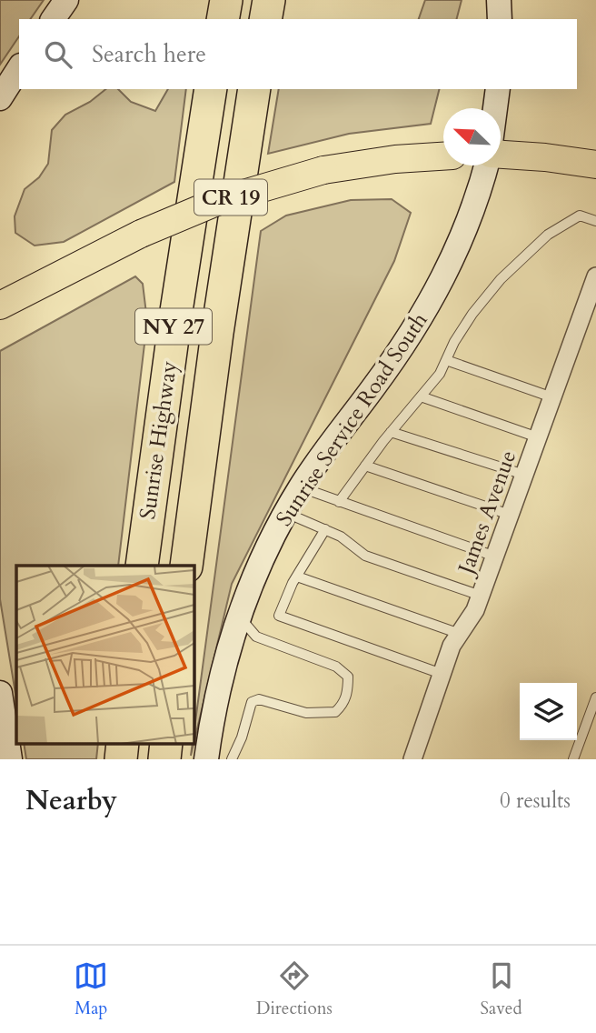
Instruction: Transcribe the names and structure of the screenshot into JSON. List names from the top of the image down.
{
  "streets": {
    "highway": ["NY 27", "Sunrise Highway"],
    "main road": ["CR 19", "Sunrise Service Road South"],
    "street": ["James Avenue"]
  },
  "north": "top left",
  "page": {
    "search": "Search here",
    "heading": ["Nearby", "0 results"],
    "nav": ["Map", "Directions", "Saved"]
  }
}
